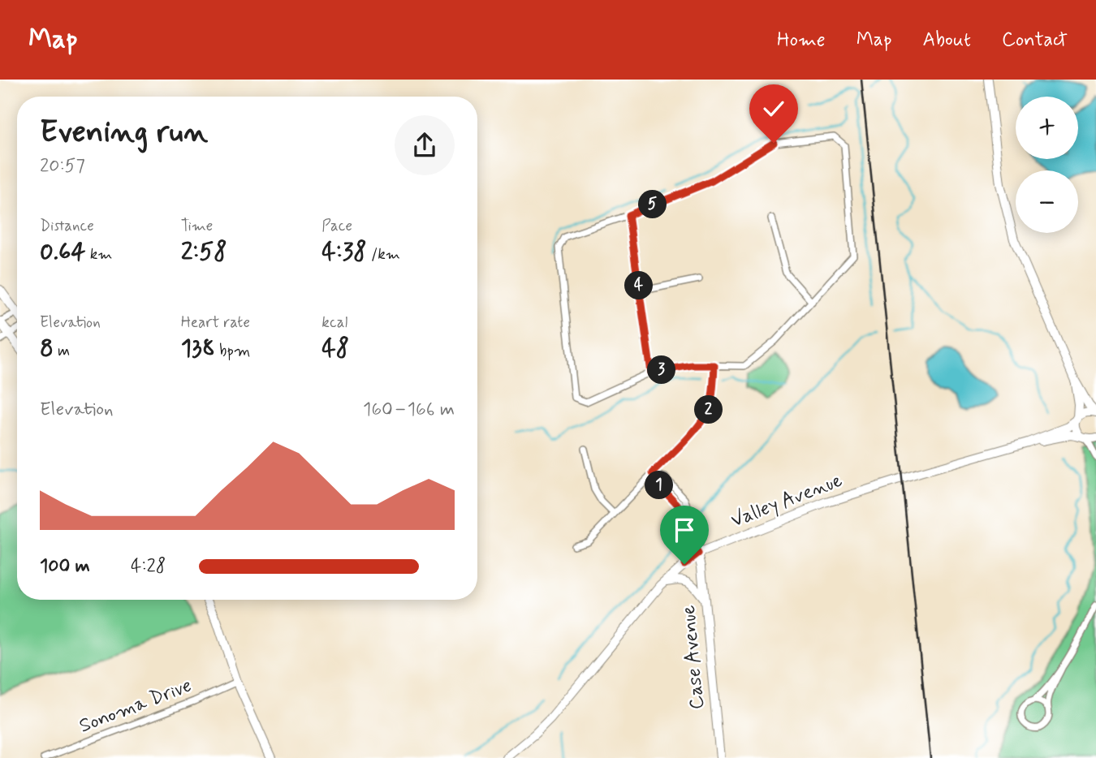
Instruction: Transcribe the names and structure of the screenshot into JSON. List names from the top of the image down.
{
  "streets": {
    "street": ["Valley Avenue", "Case Avenue", "Sonoma Drive"]
  },
  "crossings": [
    ["Valley Avenue", "Case Avenue"]
  ],
  "page": {
    "header": "Map",
    "nav": [
      "Home",
      "Map",
      "About",
      "Contact"
    ],
    "map_buttons": ["+", "−"],
    "heading": ["Evening run", "20:57"],
    "pins": [
      "5",
      "4",
      "3",
      "2",
      "1"
    ],
    "stats": [
      ["Distance", "0.64 km"],
      ["Time", "2:58"],
      ["Pace", "4:38 /km"],
      ["Elevation", "8 m"],
      ["Heart rate", "138 bpm"],
      ["kcal", "48"]
    ],
    "chart": ["Elevation", "160–166 m"],
    "list": [
      {
        "name": "100 m",
        "note": "4:28"
      }
    ]
  }
}
